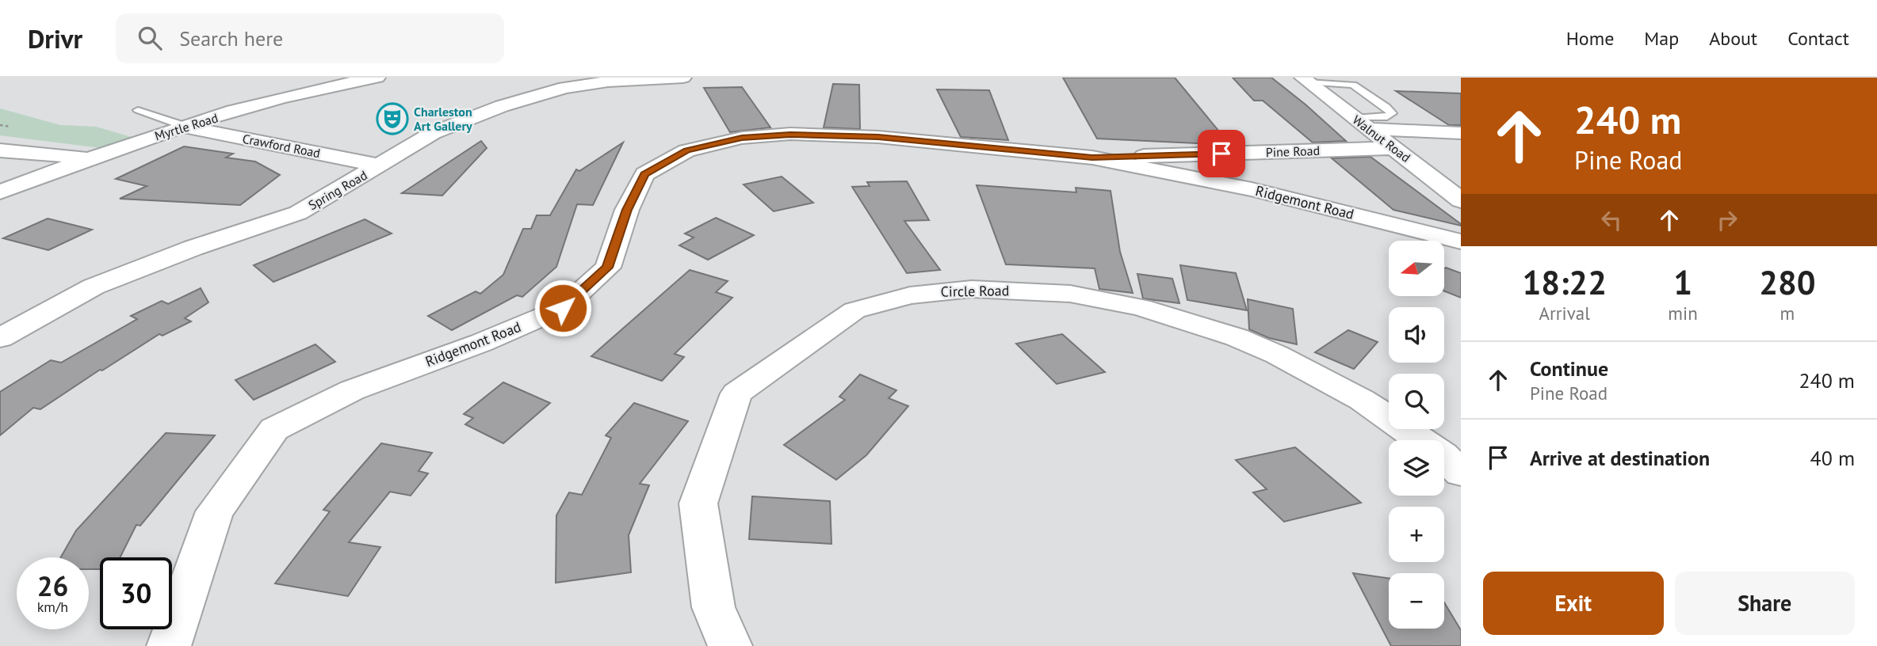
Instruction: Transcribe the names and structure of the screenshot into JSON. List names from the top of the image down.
{
  "streets": {
    "street": [
      "Myrtle Road",
      "Walnut Road",
      "Crawford Road",
      "Pine Road",
      "Spring Road",
      "Ridgemont Road",
      "Circle Road"
    ]
  },
  "crossings": [
    ["Myrtle Road", "Crawford Road"],
    ["Walnut Road", "Pine Road"],
    ["Crawford Road", "Spring Road"],
    ["Pine Road", "Ridgemont Road"]
  ],
  "places": {
    "theatre": ["Charleston Art Gallery"]
  },
  "north": "left",
  "page": {
    "header": "Drivr",
    "search": "Search here",
    "nav": [
      "Home",
      "Map",
      "About",
      "Contact"
    ],
    "turn": ["240 m", "Pine Road"],
    "map_buttons": ["+", "−"],
    "eta": [
      "18:22",
      "Arrival",
      "1",
      "min",
      "280",
      "m"
    ],
    "list": [
      {
        "name": "Continue",
        "note": "Pine Road",
        "value": "240 m"
      },
      {
        "name": "Arrive at destination",
        "value": "40 m"
      }
    ],
    "speed": "26 km/h",
    "limit": "30",
    "buttons": ["Exit", "Share"]
  }
}
